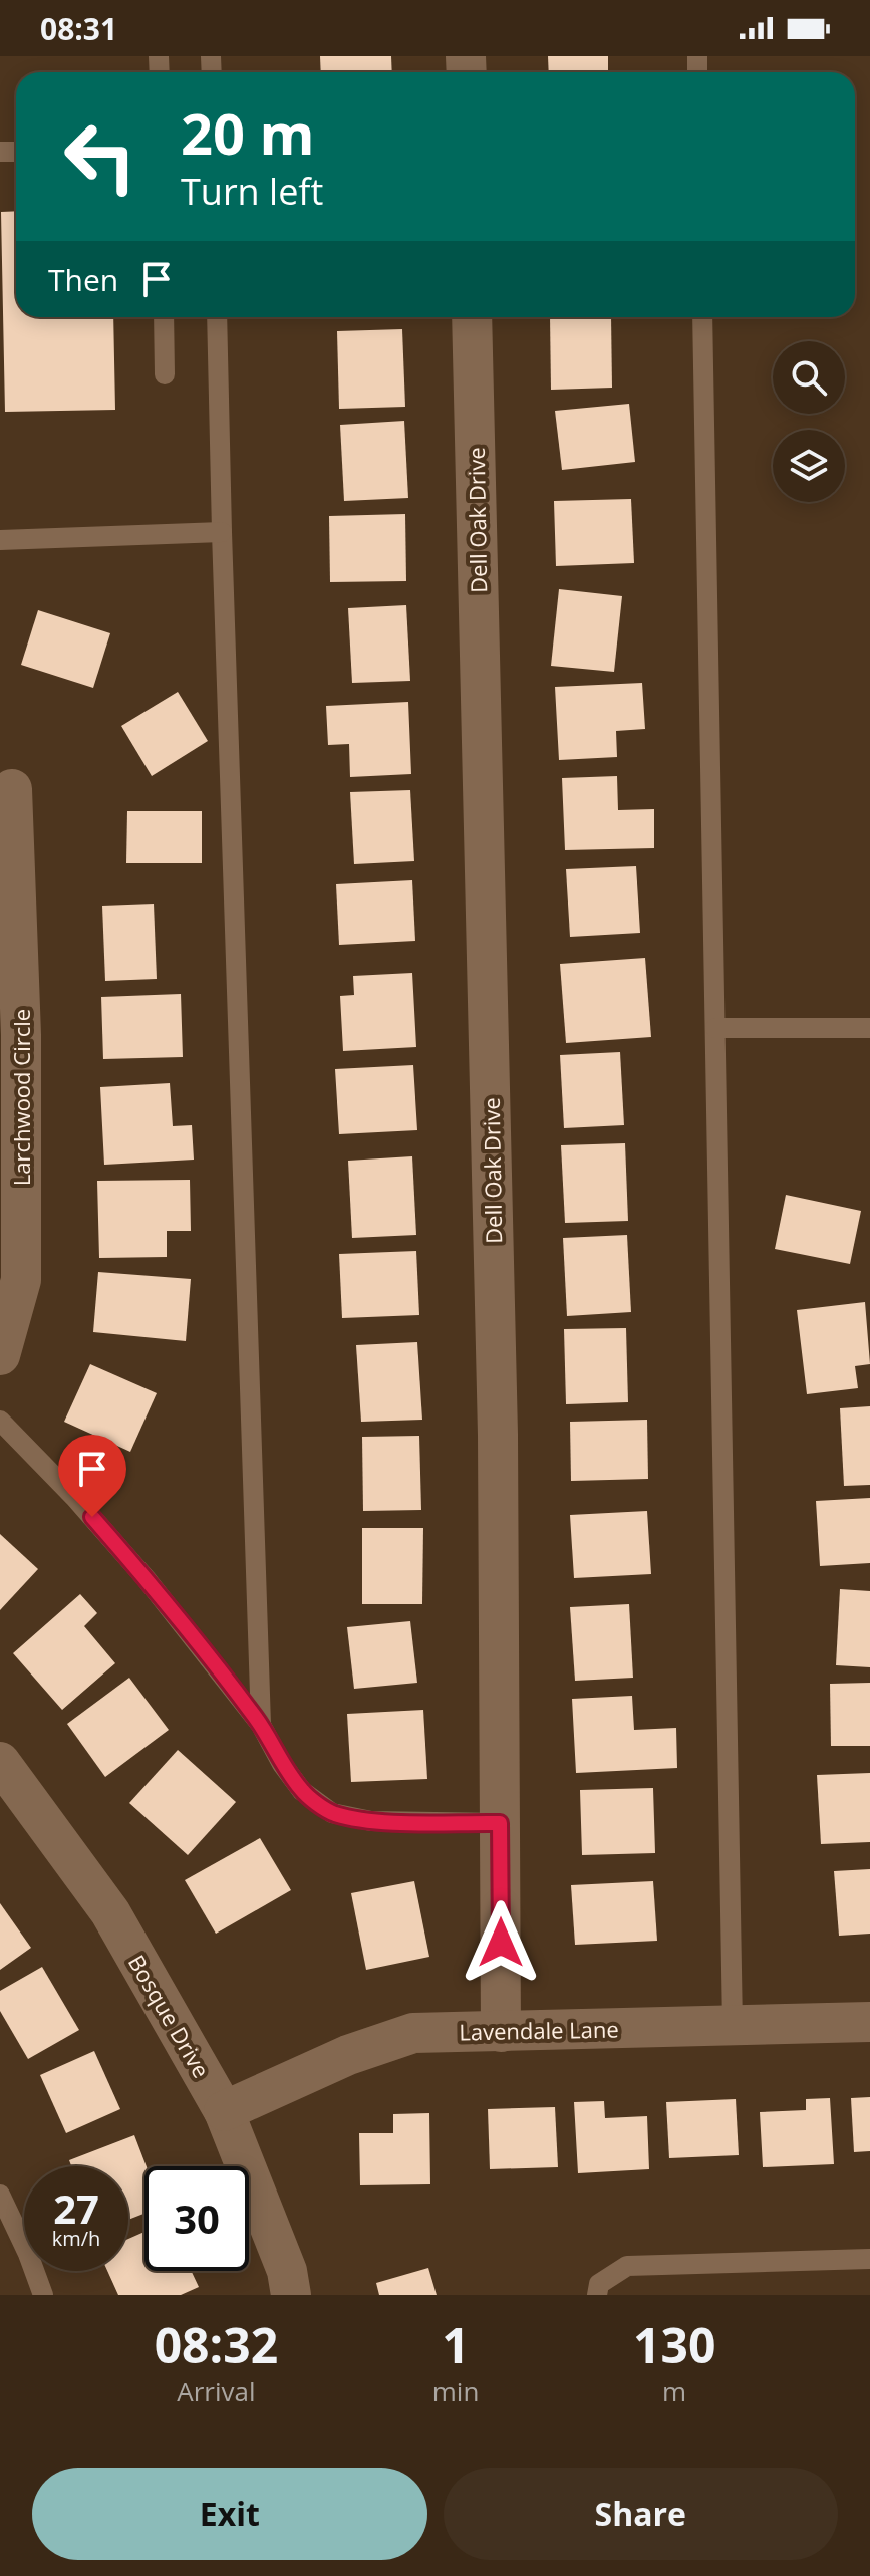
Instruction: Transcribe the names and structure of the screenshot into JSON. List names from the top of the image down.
{
  "streets": {
    "street": [
      "Dell Oak Drive",
      "Larchwood Circle",
      "Bosque Drive",
      "Lavendale Lane"
    ]
  },
  "crossings": [
    ["Dell Oak Drive", "Lavendale Lane"],
    ["Bosque Drive", "Lavendale Lane"]
  ],
  "page": {
    "status": "08:31",
    "turn": ["20 m", "Turn left"],
    "then": "Then",
    "speed": "27 km/h",
    "limit": "30",
    "eta": [
      "08:32",
      "Arrival",
      "1",
      "min",
      "130",
      "m"
    ],
    "buttons": ["Exit", "Share"]
  }
}
